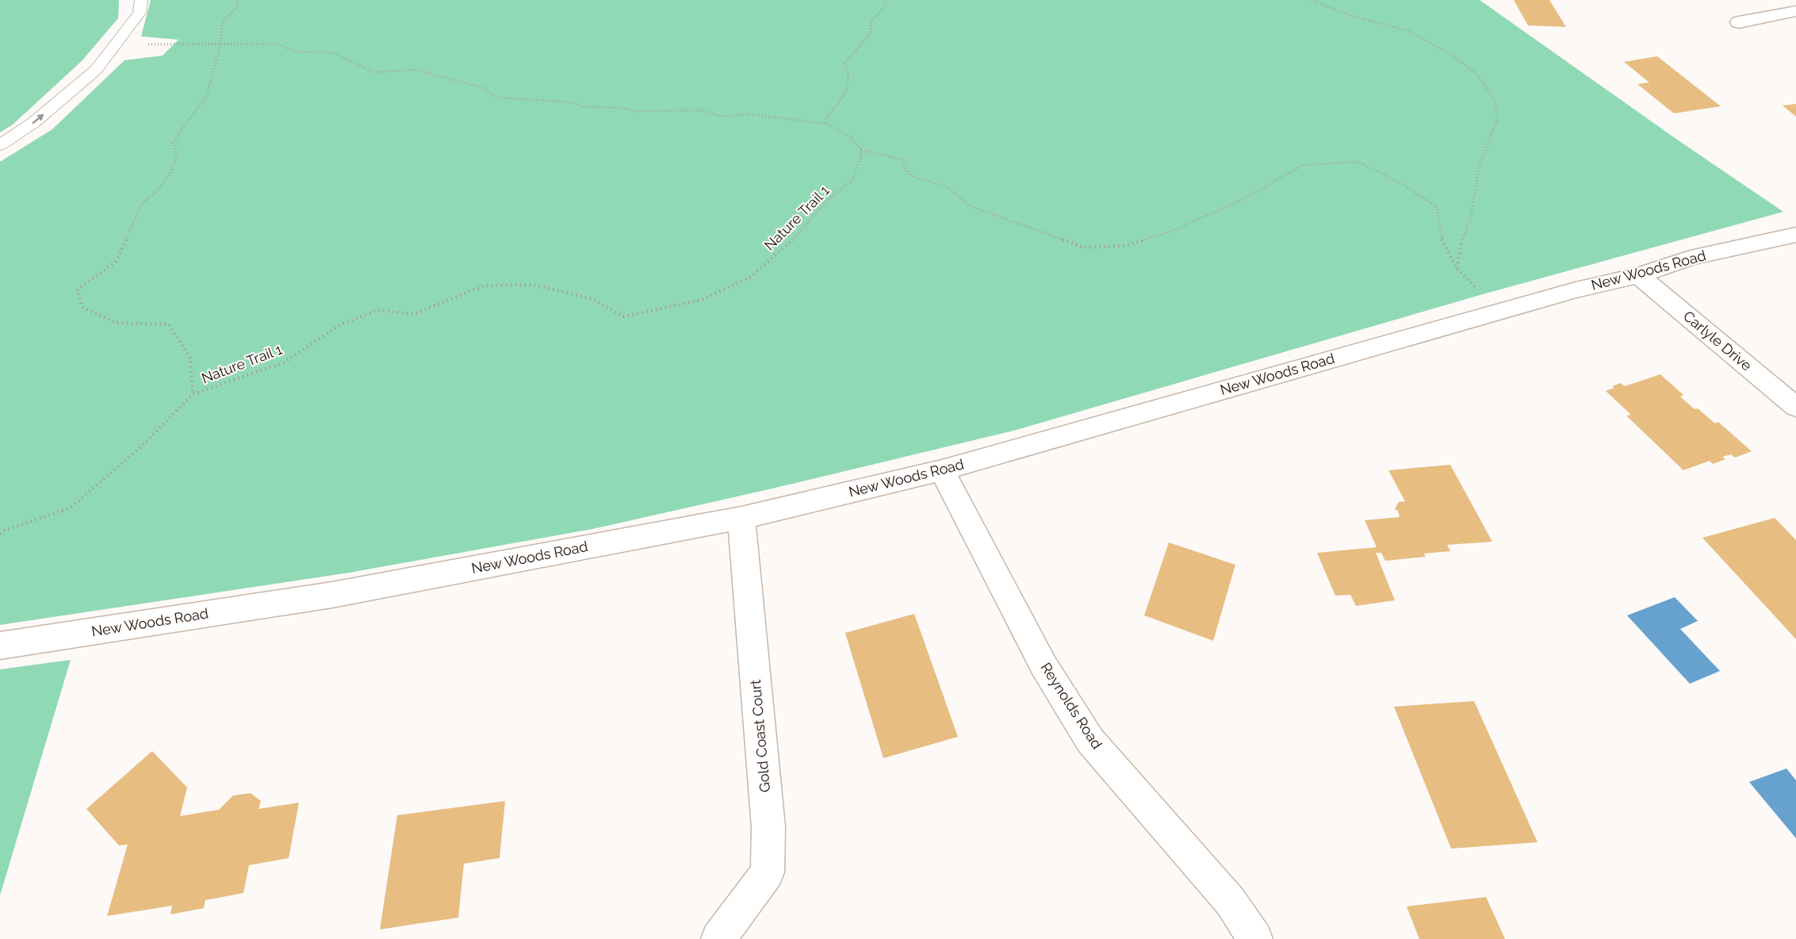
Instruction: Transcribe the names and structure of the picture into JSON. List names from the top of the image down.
{
  "streets": {
    "street": [
      "New Woods Road",
      "Carlyle Drive",
      "Reynolds Road",
      "Gold Coast Court"
    ],
    "path": ["Nature Trail 1"]
  },
  "crossings": [
    ["New Woods Road", "Carlyle Drive"],
    ["New Woods Road", "Reynolds Road"],
    ["New Woods Road", "Gold Coast Court"]
  ]
}
